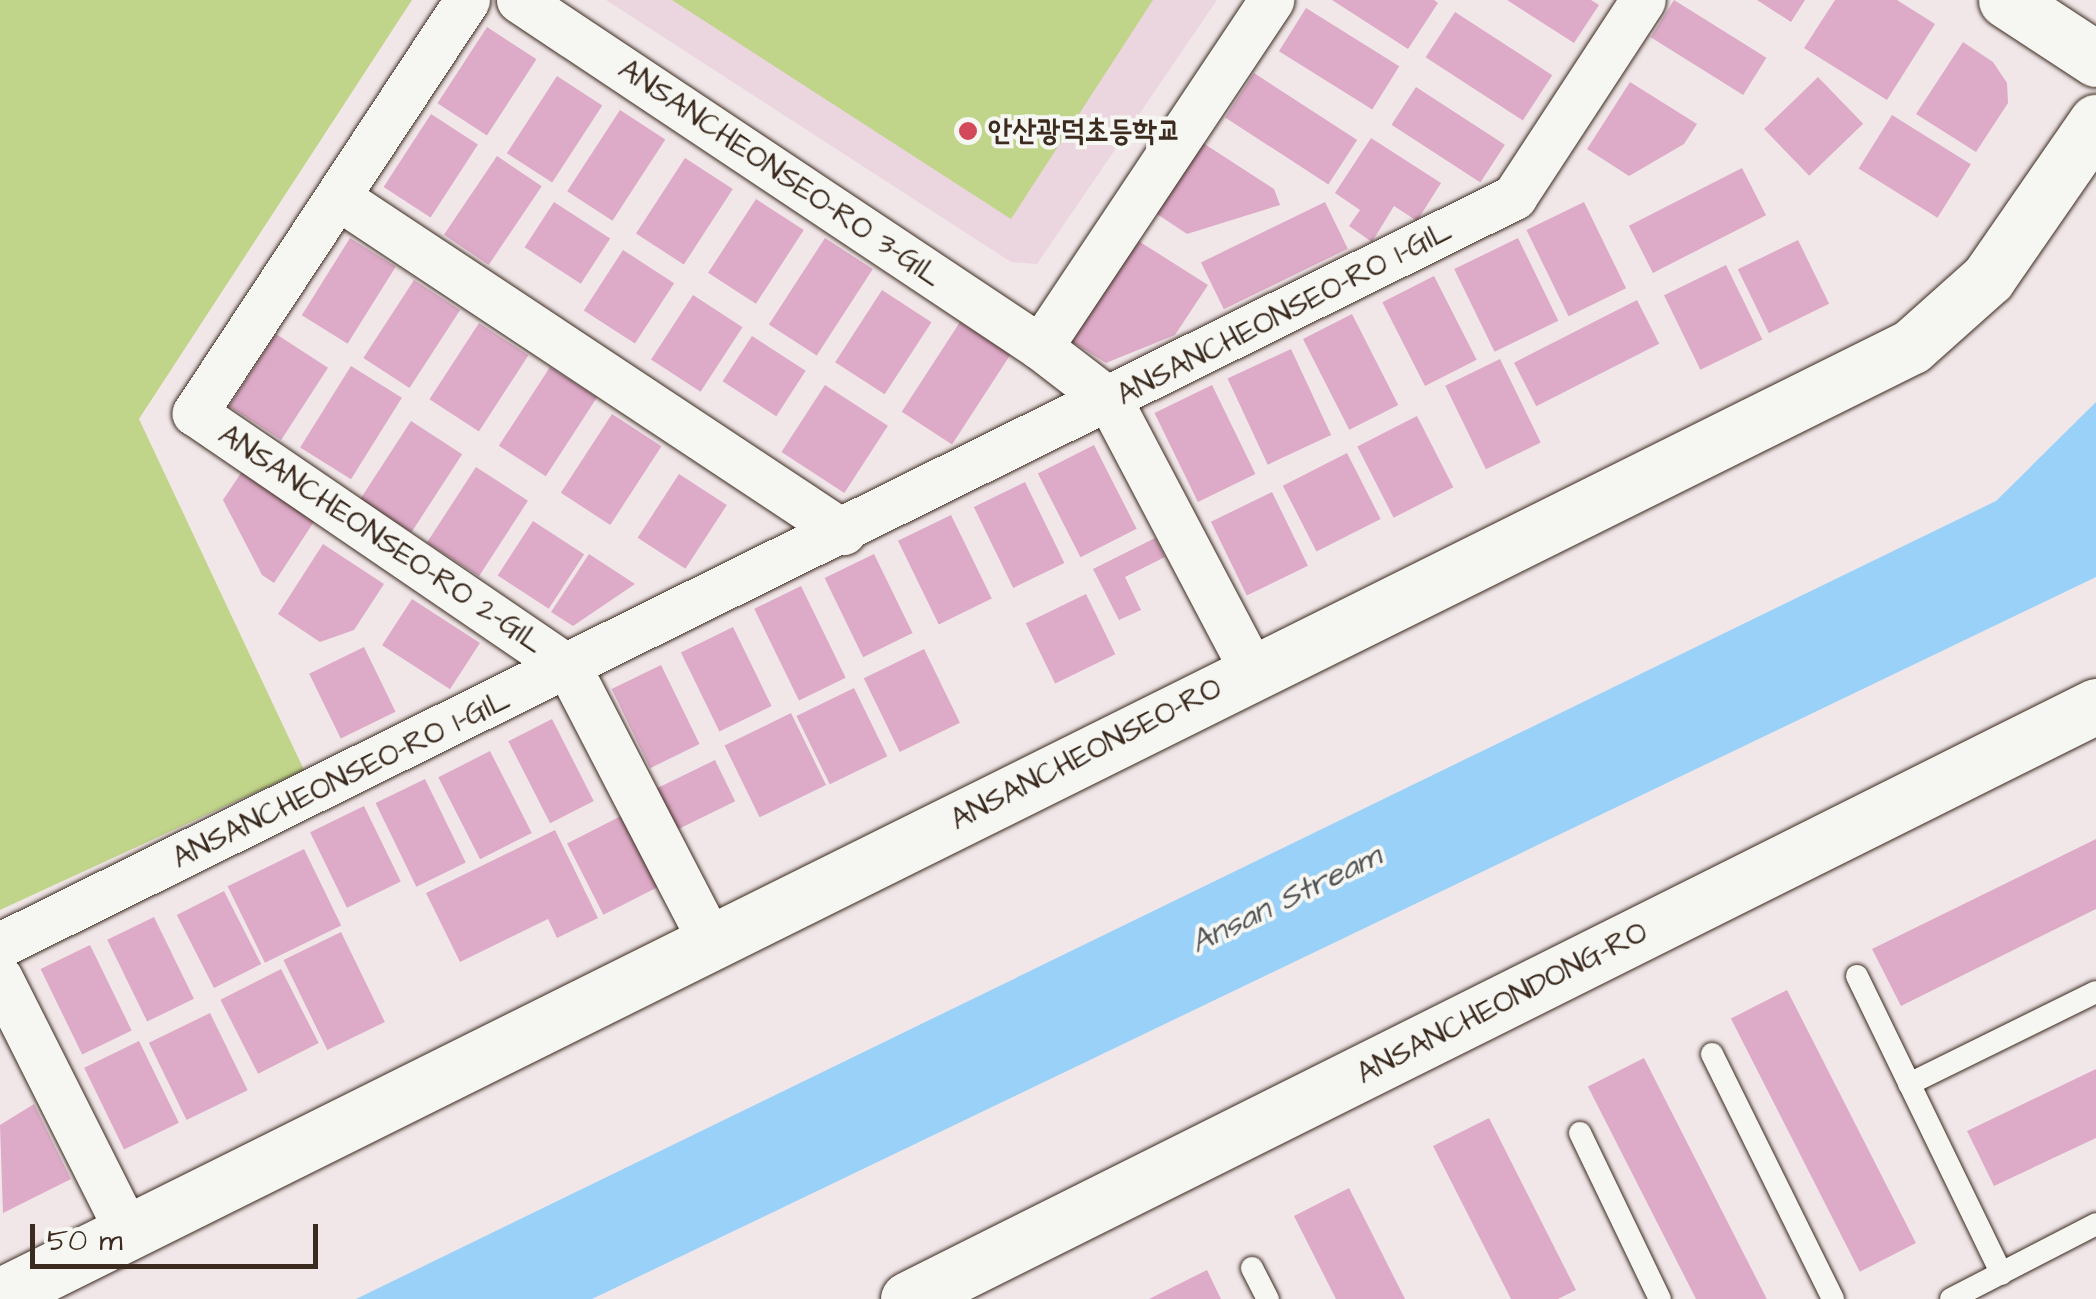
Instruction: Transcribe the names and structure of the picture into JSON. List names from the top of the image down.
{
  "streets": {
    "street": [
      "ANSANCHEONSEO-RO 3-GIL",
      "ANSANCHEONSEO-RO 1-GIL",
      "ANSANCHEONSEO-RO 2-GIL",
      "ANSANCHEONSEO-RO",
      "ANSANCHEONDONG-RO"
    ]
  },
  "crossings": [
    ["ANSANCHEONSEO-RO 3-GIL", "ANSANCHEONSEO-RO 1-GIL"],
    ["ANSANCHEONSEO-RO 3-GIL", "ANSANCHEONSEO-RO"],
    ["ANSANCHEONSEO-RO 1-GIL", "ANSANCHEONSEO-RO 2-GIL"],
    ["ANSANCHEONSEO-RO 2-GIL", "ANSANCHEONSEO-RO"]
  ],
  "water": ["Ansan Stream"],
  "places": ["안산광덕초등학교"],
  "scale_bar": "50 m"
}
